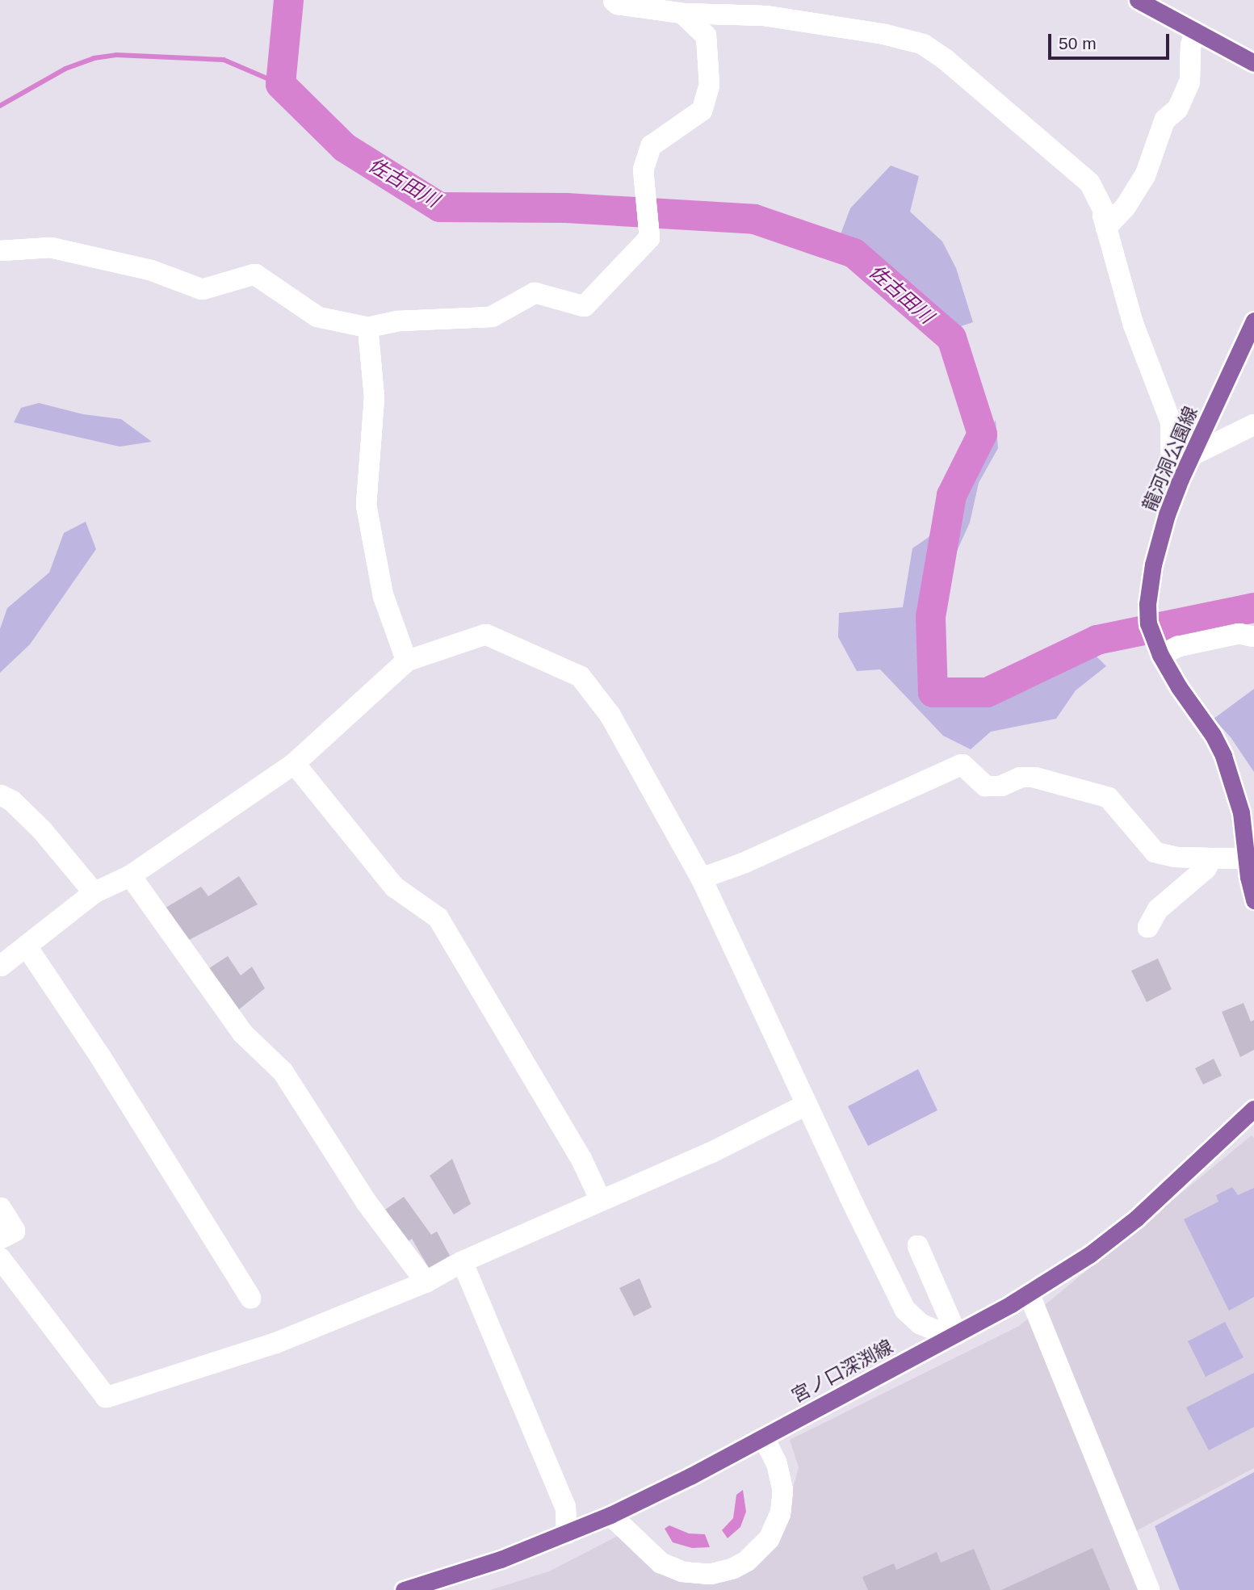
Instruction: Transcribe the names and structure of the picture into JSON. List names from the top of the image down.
{
  "streets": {
    "main road": ["龍河洞公園線", "宮ノ口深渕線"]
  },
  "water": ["佐古田川"],
  "scale_bar": "50 m"
}
